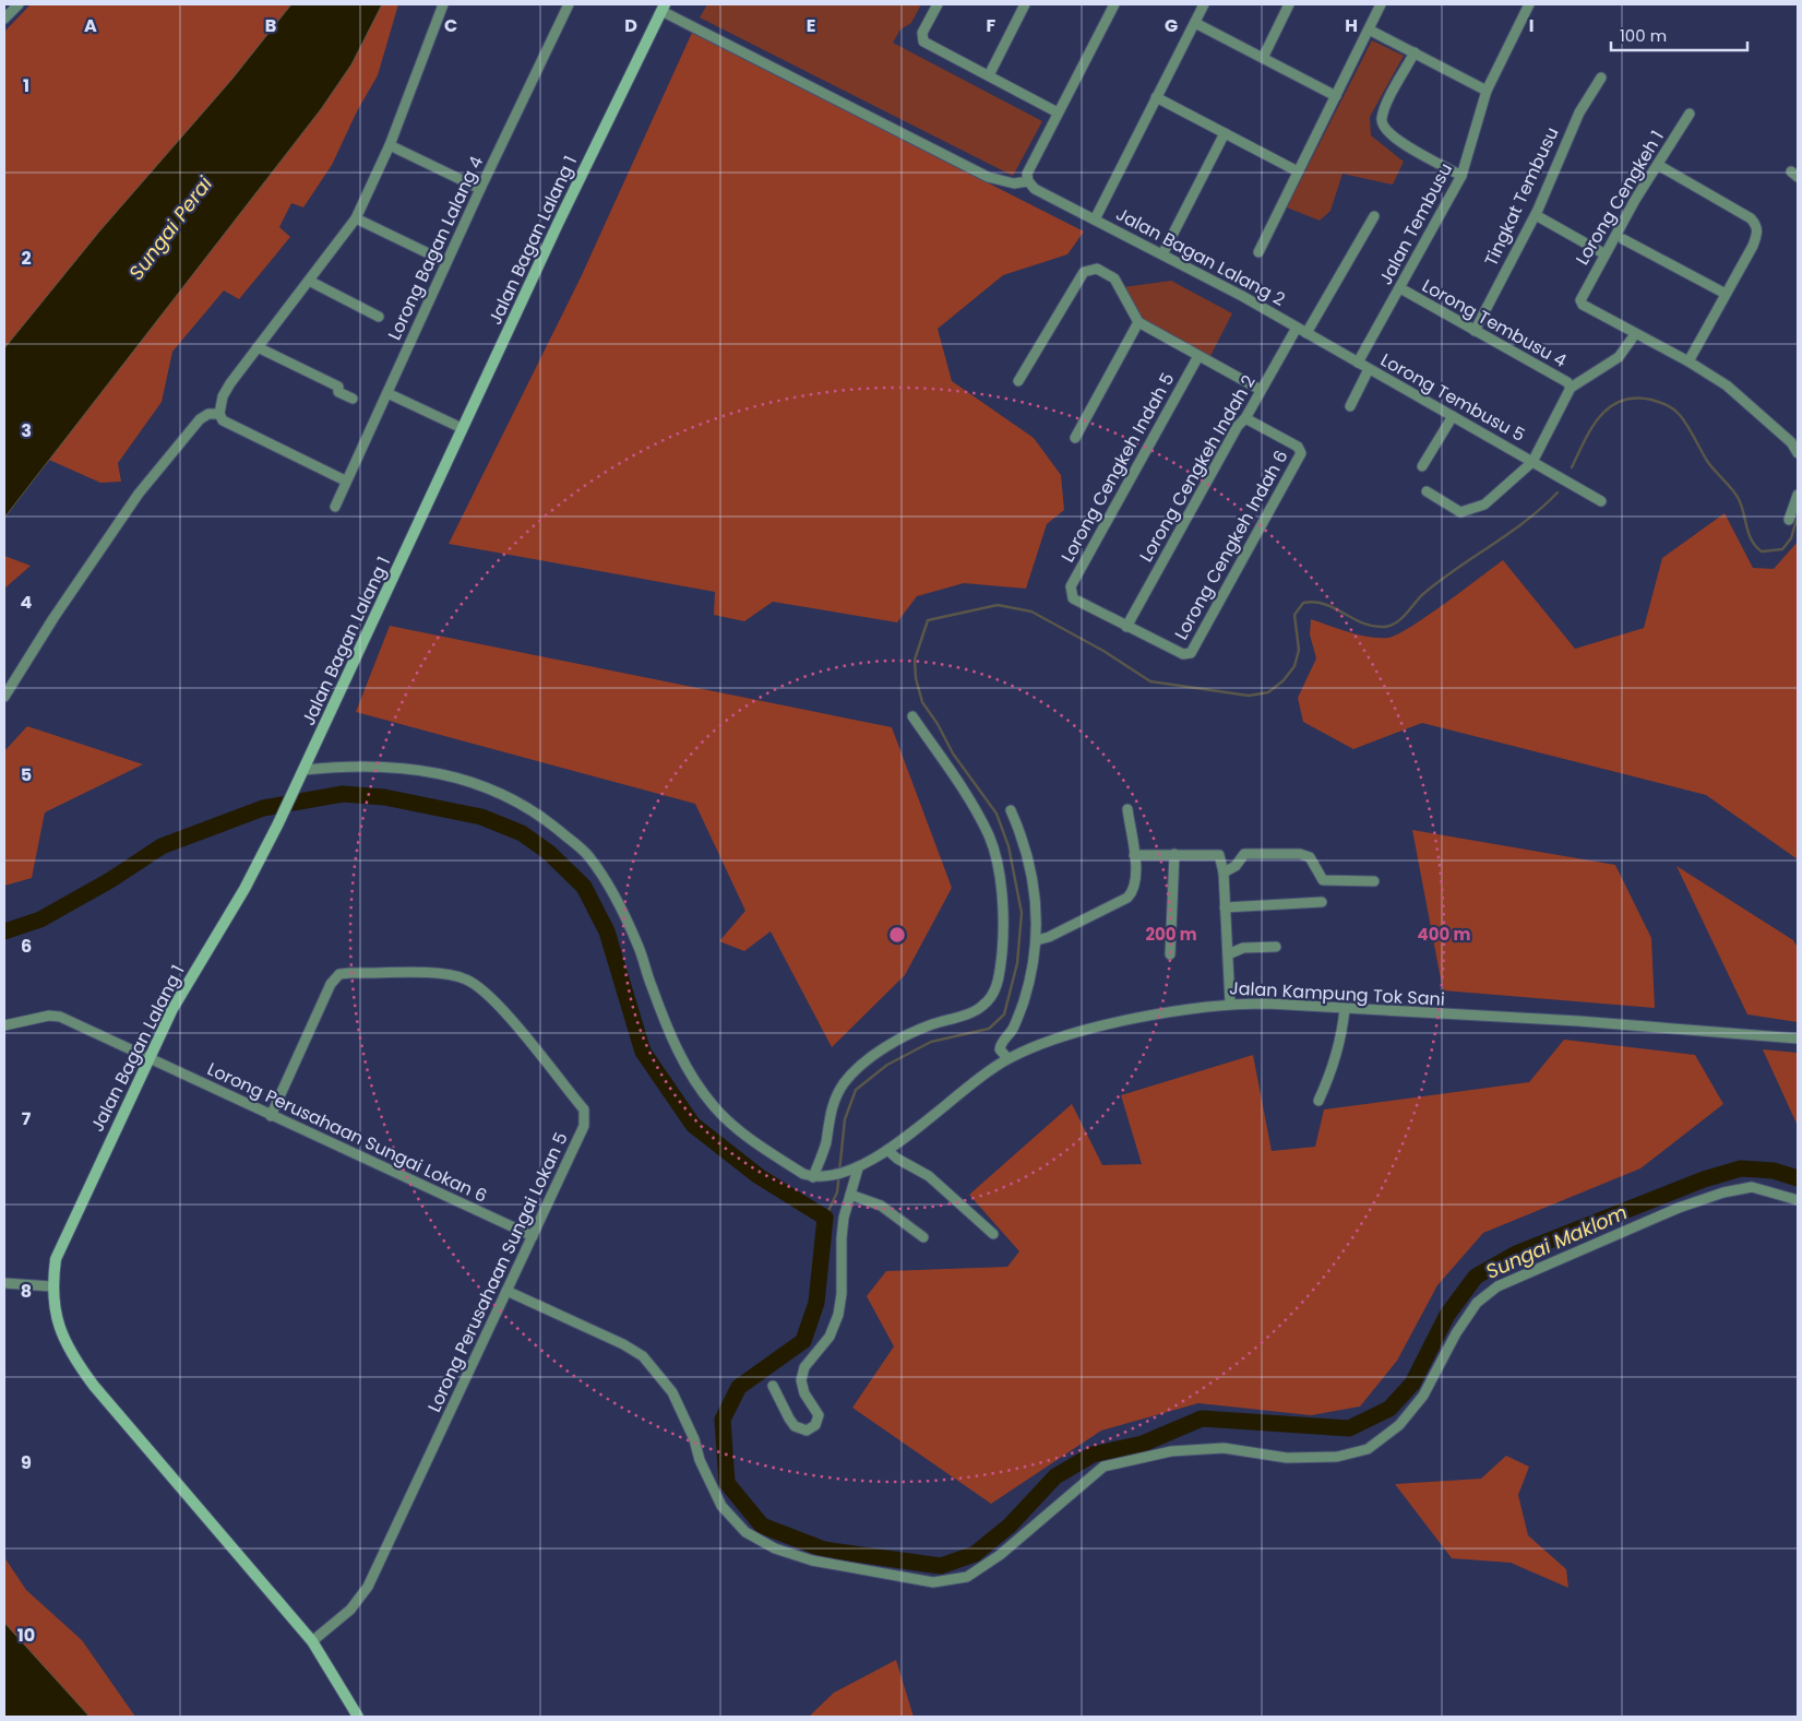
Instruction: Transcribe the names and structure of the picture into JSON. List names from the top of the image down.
{
  "streets": {
    "main road": ["Jalan Bagan Lalang 1"],
    "street": [
      "Tingkat Tembusu",
      "Lorong Cengkeh 1",
      "Jalan Tembusu",
      "Lorong Bagan Lalang 4",
      "Jalan Bagan Lalang 2",
      "Lorong Tembusu 4",
      "Lorong Tembusu 5",
      "Lorong Cengkeh Indah 5",
      "Lorong Cengkeh Indah 2",
      "Lorong Cengkeh Indah 6",
      "Jalan Kampung Tok Sani",
      "Lorong Perusahaan Sungai Lokan 6",
      "Lorong Perusahaan Sungai Lokan 5"
    ]
  },
  "crossings": [
    ["Tingkat Tembusu", "Lorong Tembusu 4"],
    ["Jalan Tembusu", "Jalan Bagan Lalang 2"],
    ["Jalan Tembusu", "Lorong Tembusu 4"],
    ["Jalan Tembusu", "Lorong Tembusu 5"],
    ["Jalan Bagan Lalang 1", "Jalan Kampung Tok Sani"],
    ["Jalan Bagan Lalang 1", "Lorong Perusahaan Sungai Lokan 6"],
    ["Jalan Bagan Lalang 1", "Lorong Perusahaan Sungai Lokan 5"],
    ["Jalan Bagan Lalang 2", "Lorong Tembusu 5"],
    ["Jalan Bagan Lalang 2", "Lorong Cengkeh Indah 2"],
    ["Lorong Cengkeh Indah 5", "Lorong Cengkeh Indah 2"],
    ["Lorong Cengkeh Indah 5", "Lorong Cengkeh Indah 6"],
    ["Lorong Cengkeh Indah 2", "Lorong Cengkeh Indah 6"],
    ["Lorong Perusahaan Sungai Lokan 6", "Lorong Perusahaan Sungai Lokan 5"]
  ],
  "water": ["Sungai Perai", "Sungai Maklom"],
  "scale_bar": "100 m",
  "grid": {
    "columns": [
      "A",
      "B",
      "C",
      "D",
      "E",
      "F",
      "G",
      "H",
      "I"
    ],
    "rows": [
      "1",
      "2",
      "3",
      "4",
      "5",
      "6",
      "7",
      "8",
      "9",
      "10"
    ]
  },
  "rings": ["200 m", "400 m"]
}
